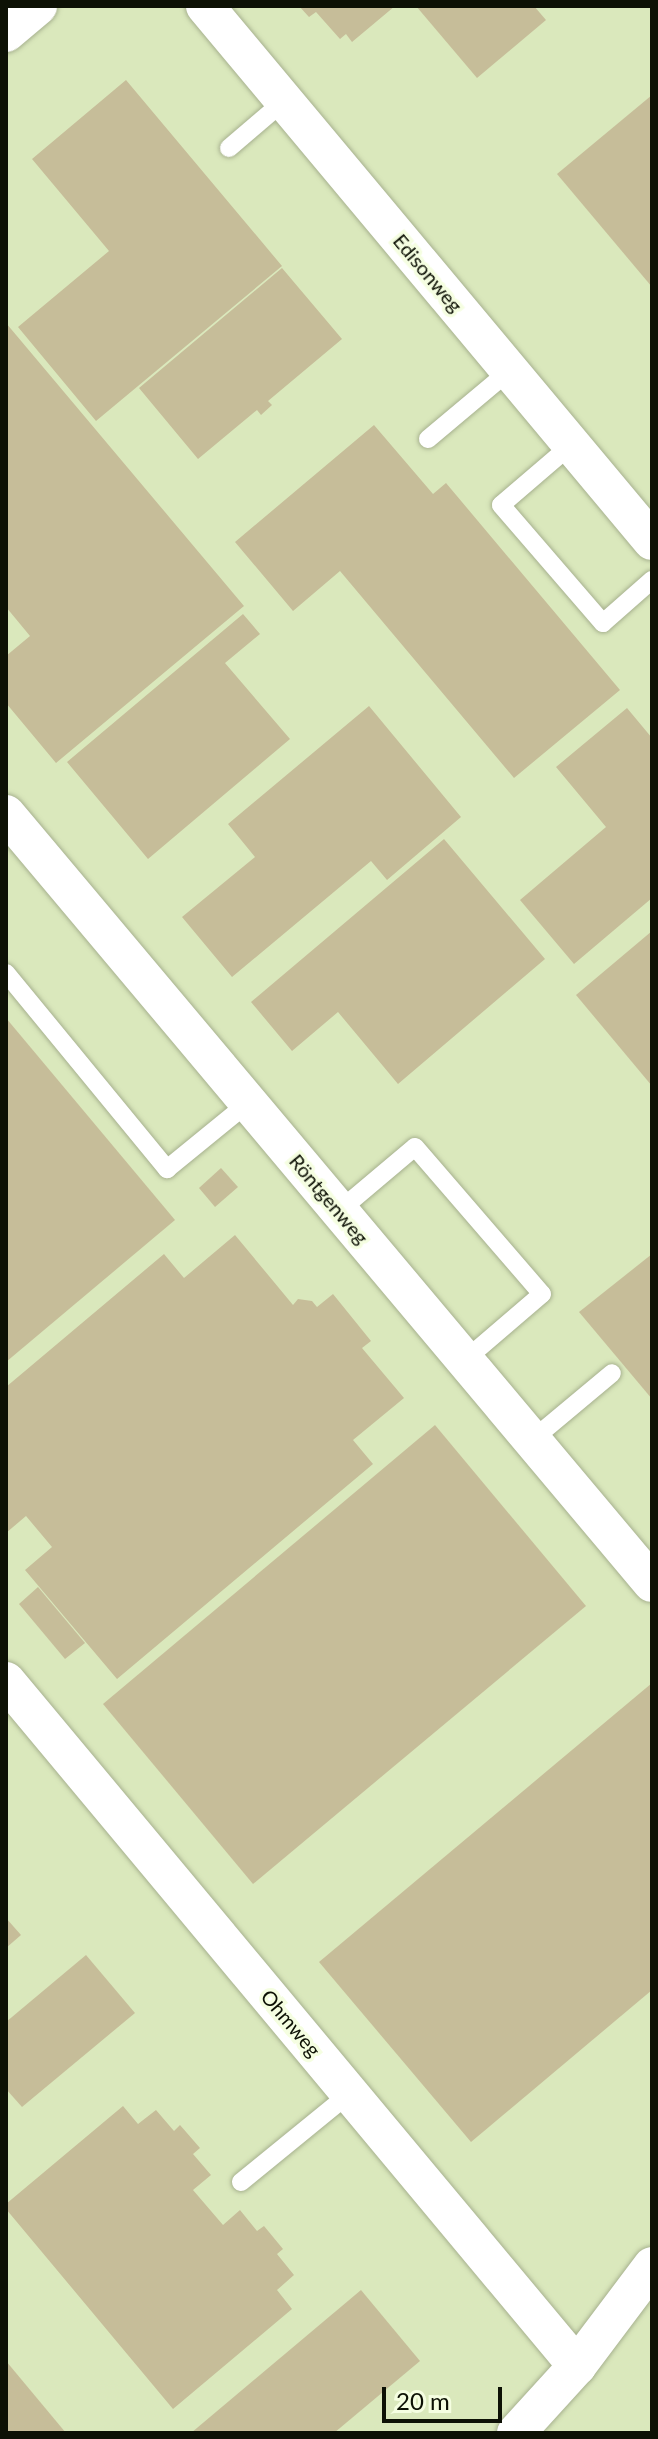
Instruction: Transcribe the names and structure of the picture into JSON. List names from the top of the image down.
{
  "streets": {
    "street": ["Edisonweg", "Röntgenweg", "Ohmweg"]
  },
  "scale_bar": "20 m"
}
